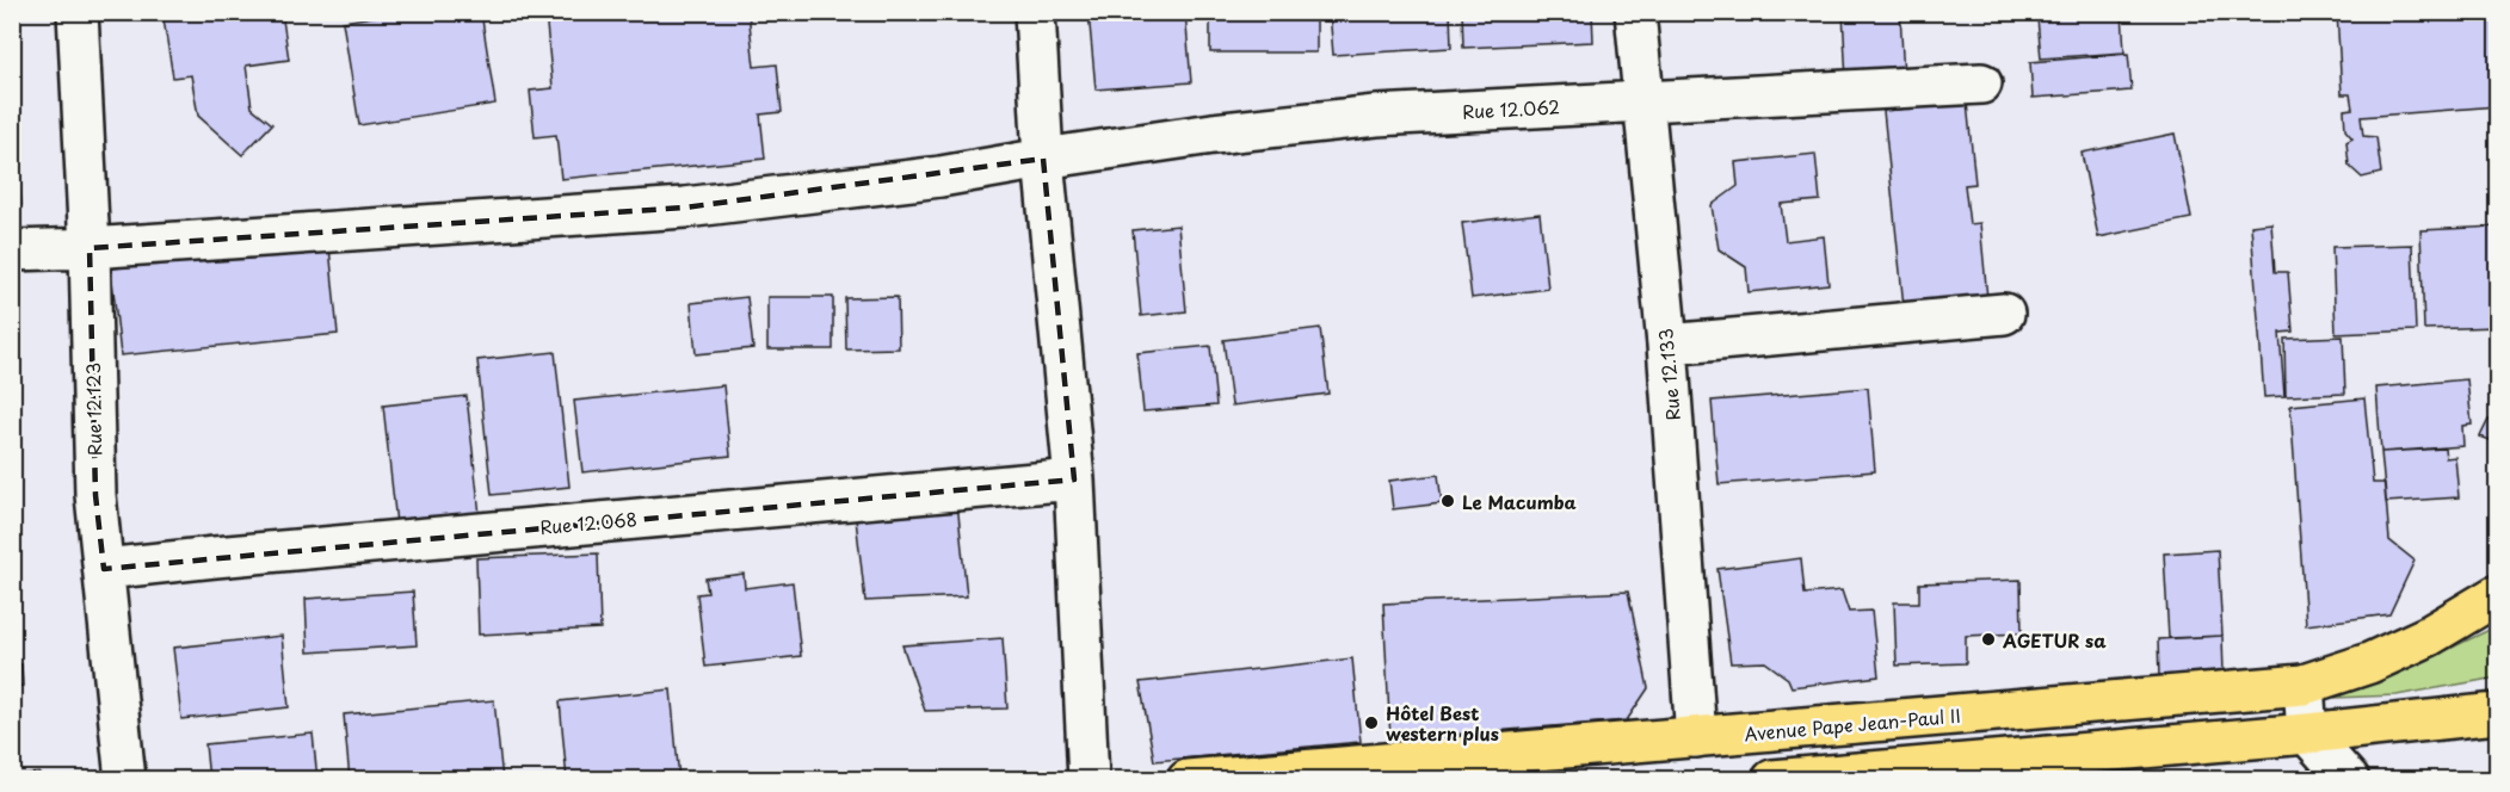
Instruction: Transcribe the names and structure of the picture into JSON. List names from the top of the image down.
{
  "streets": {
    "main road": ["Avenue Pape Jean-Paul II"],
    "street": [
      "Rue 12.062",
      "Rue 12.133",
      "Rue 12.123",
      "Rue 12.068"
    ]
  },
  "crossings": [
    ["Rue 12.062", "Rue 12.133"],
    ["Rue 12.062", "Rue 12.123"],
    ["Rue 12.133", "Avenue Pape Jean-Paul II"],
    ["Rue 12.123", "Rue 12.068"]
  ],
  "places": ["Le Macumba", "AGETUR sa", "Hôtel Best western plus"]
}
